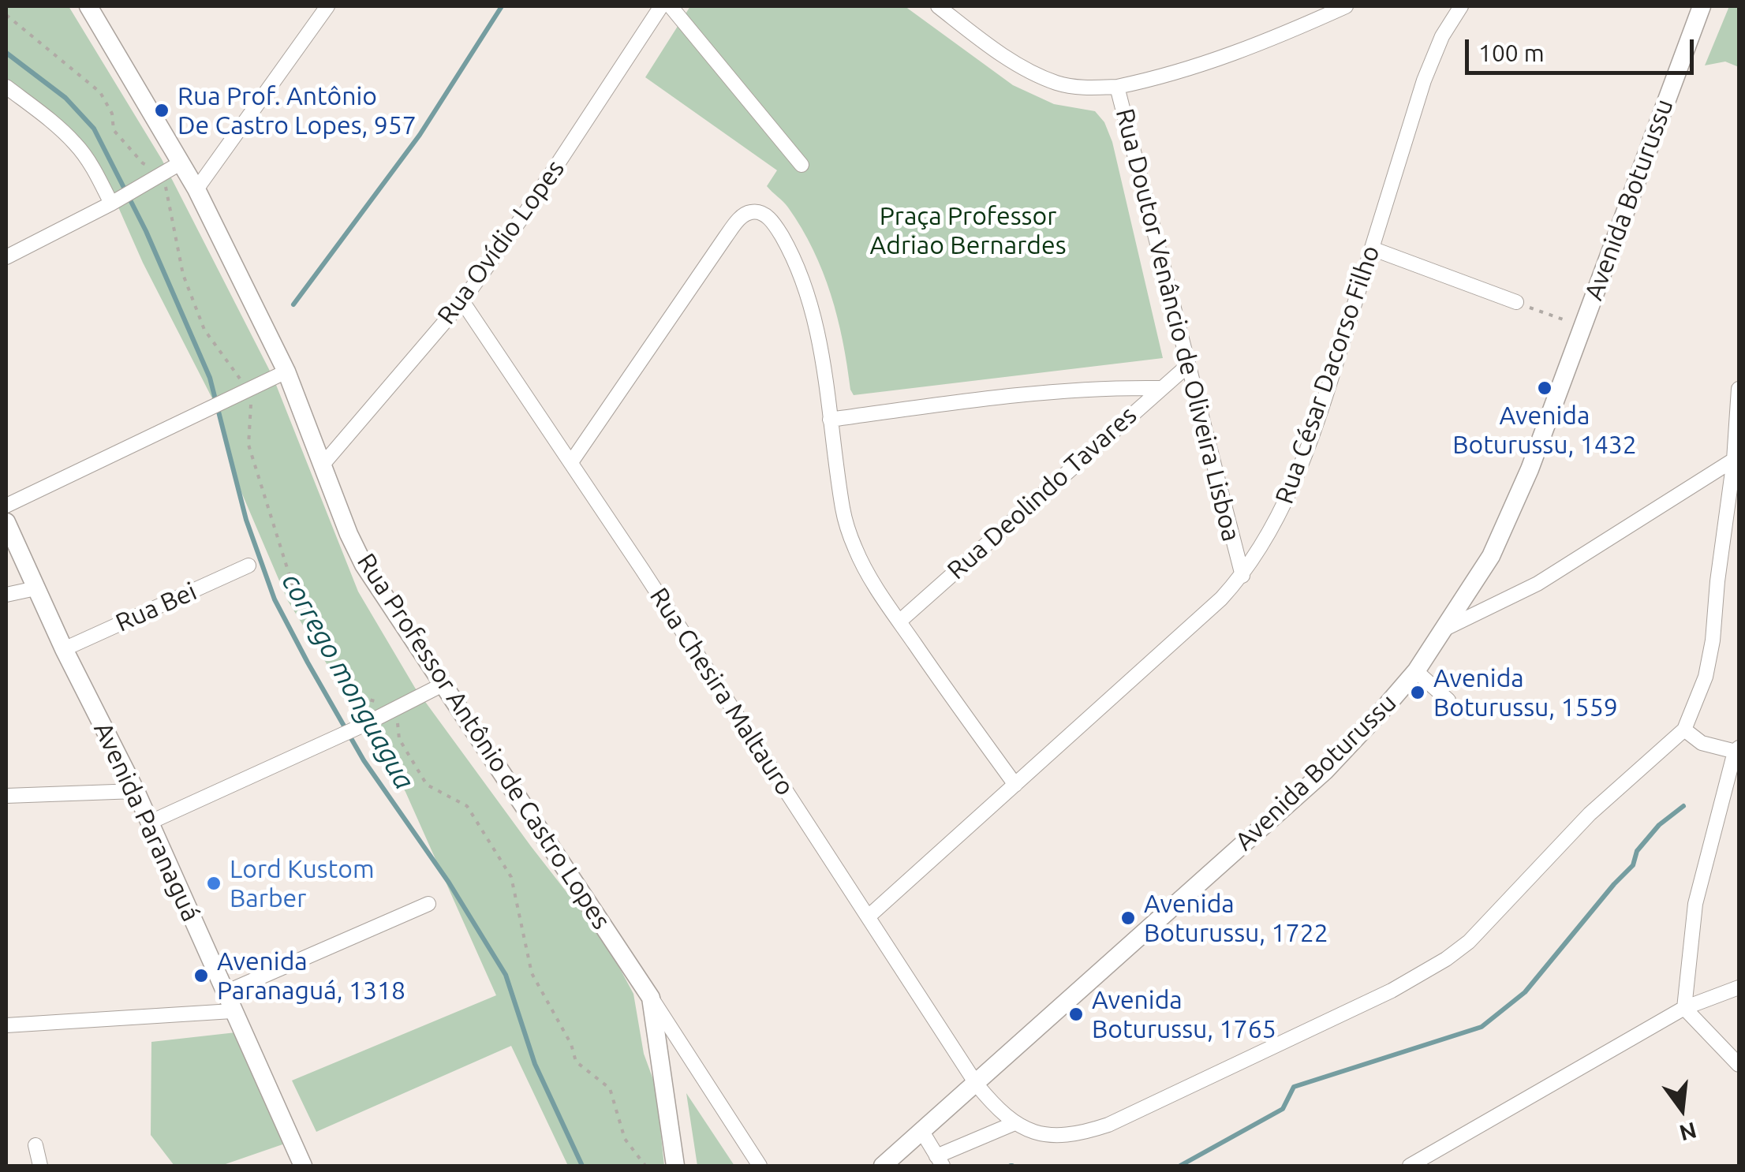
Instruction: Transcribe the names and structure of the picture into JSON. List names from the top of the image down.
{
  "streets": {
    "main road": ["Avenida Boturussu", "Rua Professor Antônio de Castro Lopes", "Avenida Paranaguá"],
    "street": [
      "Rua Ovídio Lopes",
      "Rua Doutor Venâncio de Oliveira Lisboa",
      "Rua César Dacorso Filho",
      "Rua Deolindo Tavares",
      "Rua Bei",
      "Rua Chesira Maltauro"
    ]
  },
  "crossings": [
    ["Avenida Boturussu", "Rua Chesira Maltauro"],
    ["Rua Ovídio Lopes", "Rua Chesira Maltauro"],
    ["Rua Ovídio Lopes", "Rua Professor Antônio de Castro Lopes"],
    ["Rua Doutor Venâncio de Oliveira Lisboa", "Rua César Dacorso Filho"],
    ["Rua Doutor Venâncio de Oliveira Lisboa", "Rua Deolindo Tavares"],
    ["Rua César Dacorso Filho", "Rua Chesira Maltauro"],
    ["Rua Bei", "Avenida Paranaguá"]
  ],
  "water": ["corrego monguagua"],
  "parks": ["Praça Professor Adriao Bernardes"],
  "places": [
    "Rua Prof. Antônio De Castro Lopes, 957",
    "Avenida Boturussu, 1432",
    "Avenida Boturussu, 1559",
    "Lord Kustom Barber",
    "Avenida Boturussu, 1722",
    "Avenida Paranaguá, 1318",
    "Avenida Boturussu, 1765"
  ],
  "scale_bar": "100 m",
  "north": "bottom"
}
